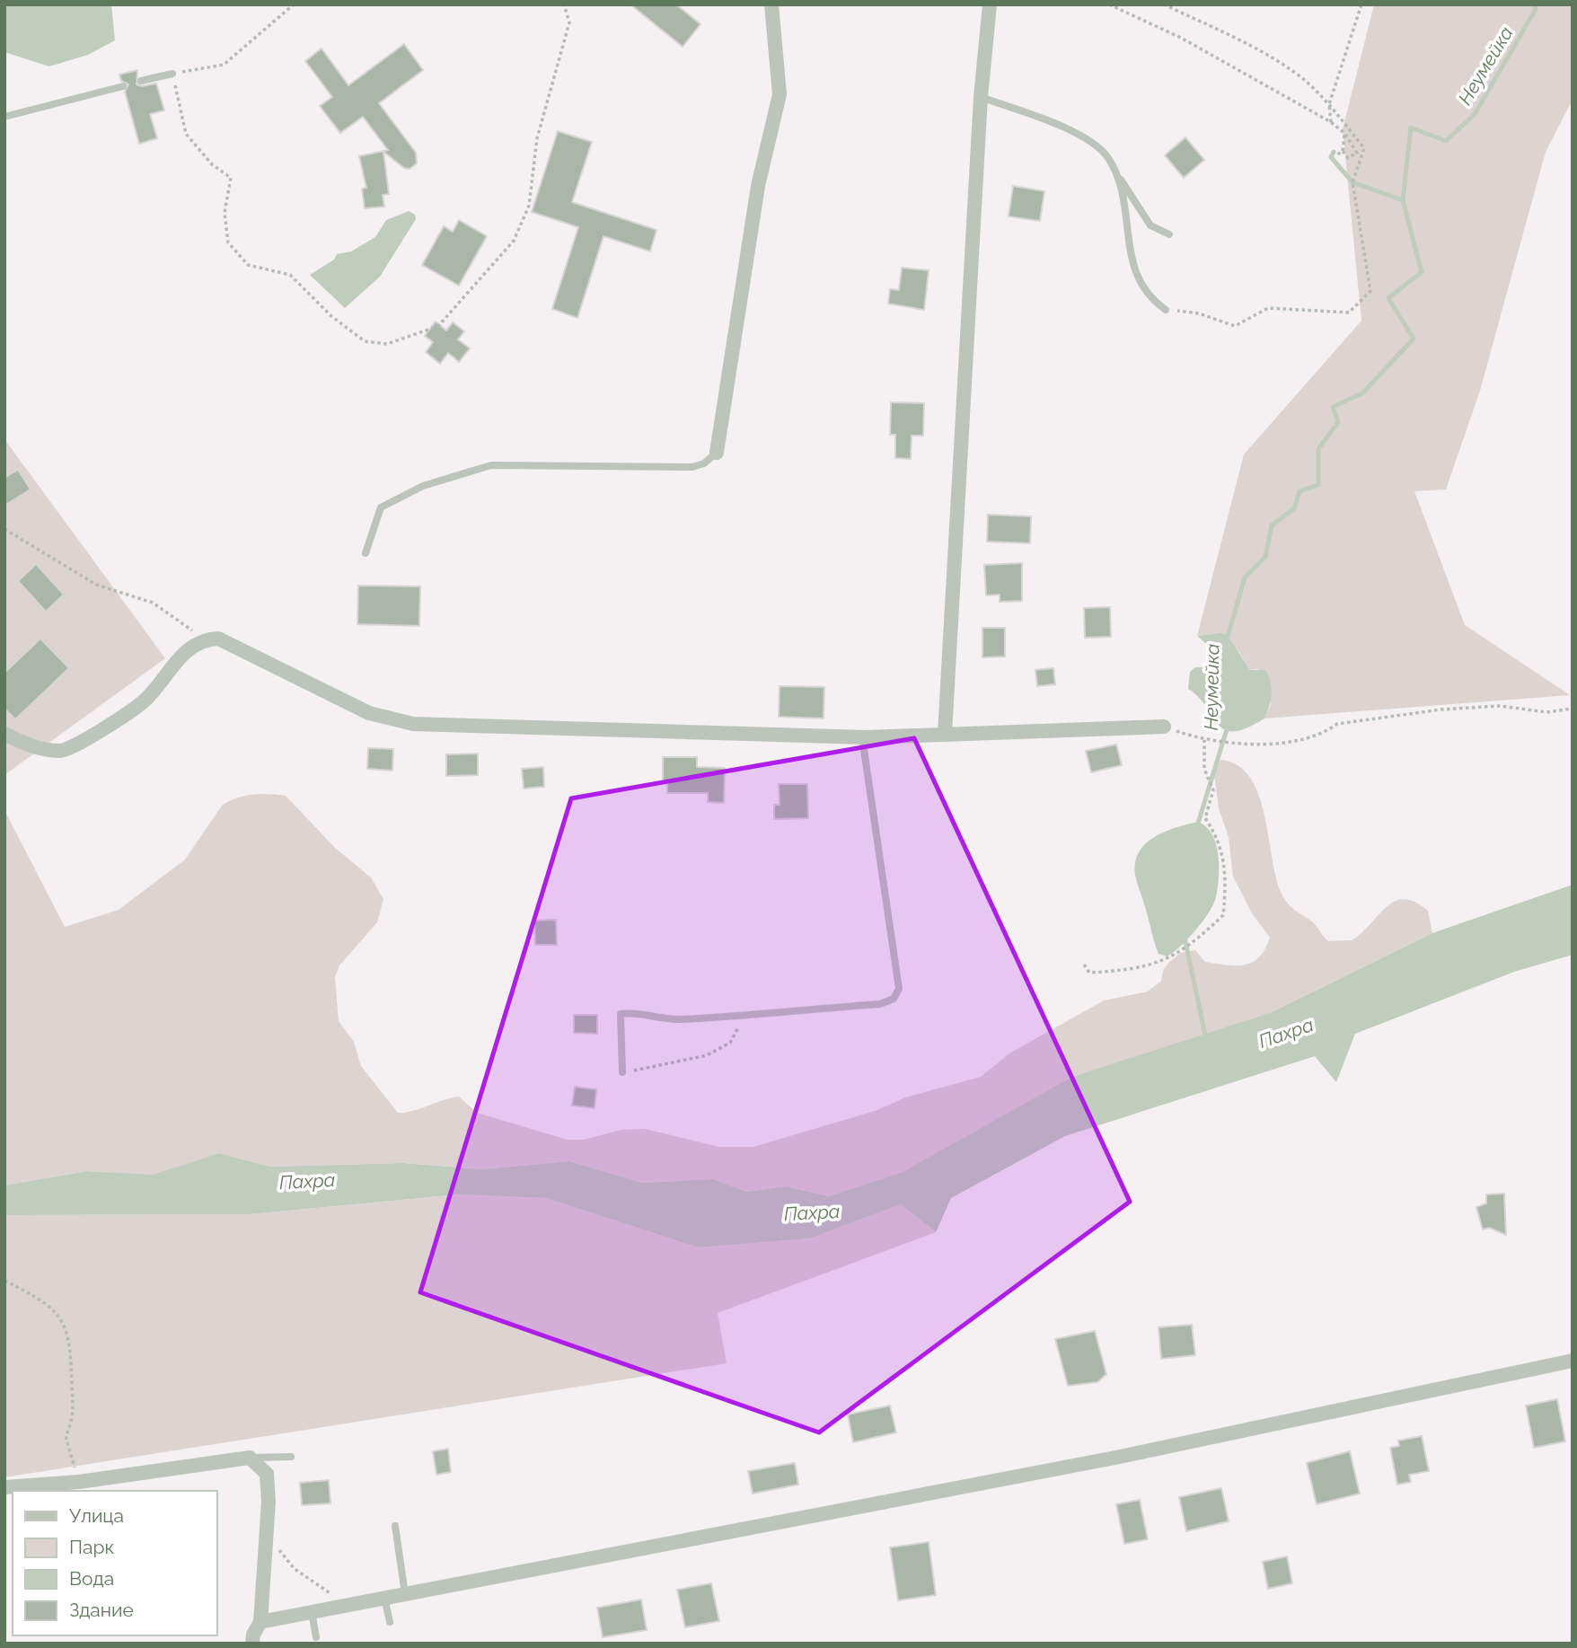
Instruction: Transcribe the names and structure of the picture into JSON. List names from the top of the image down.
{
  "water": ["Неумейка", "Пахра"],
  "legend": [
    "Улица",
    "Парк",
    "Вода",
    "Здание"
  ]
}
